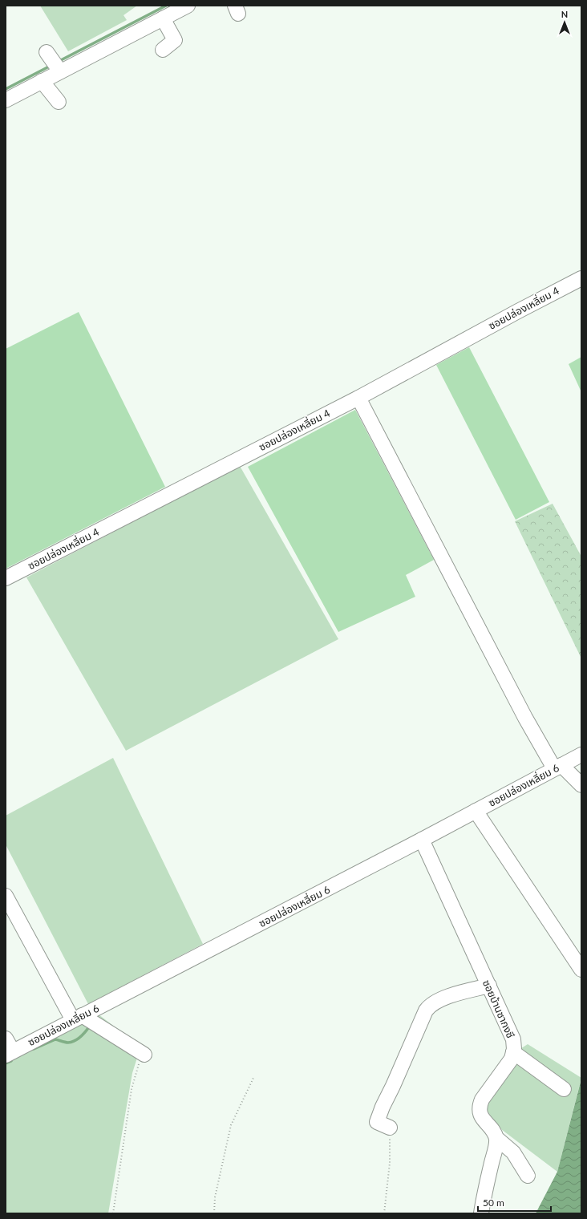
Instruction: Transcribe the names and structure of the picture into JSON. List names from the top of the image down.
{
  "streets": {
    "street": ["ซอยปล่องเหลี่ยม 4", "ซอยปล่องเหลี่ยม 6", "ซอยบ้านซากงซี"]
  },
  "crossings": [
    ["ซอยปล่องเหลี่ยม 6", "ซอยบ้านซากงซี"]
  ],
  "scale_bar": "50 m",
  "north": "top"
}
